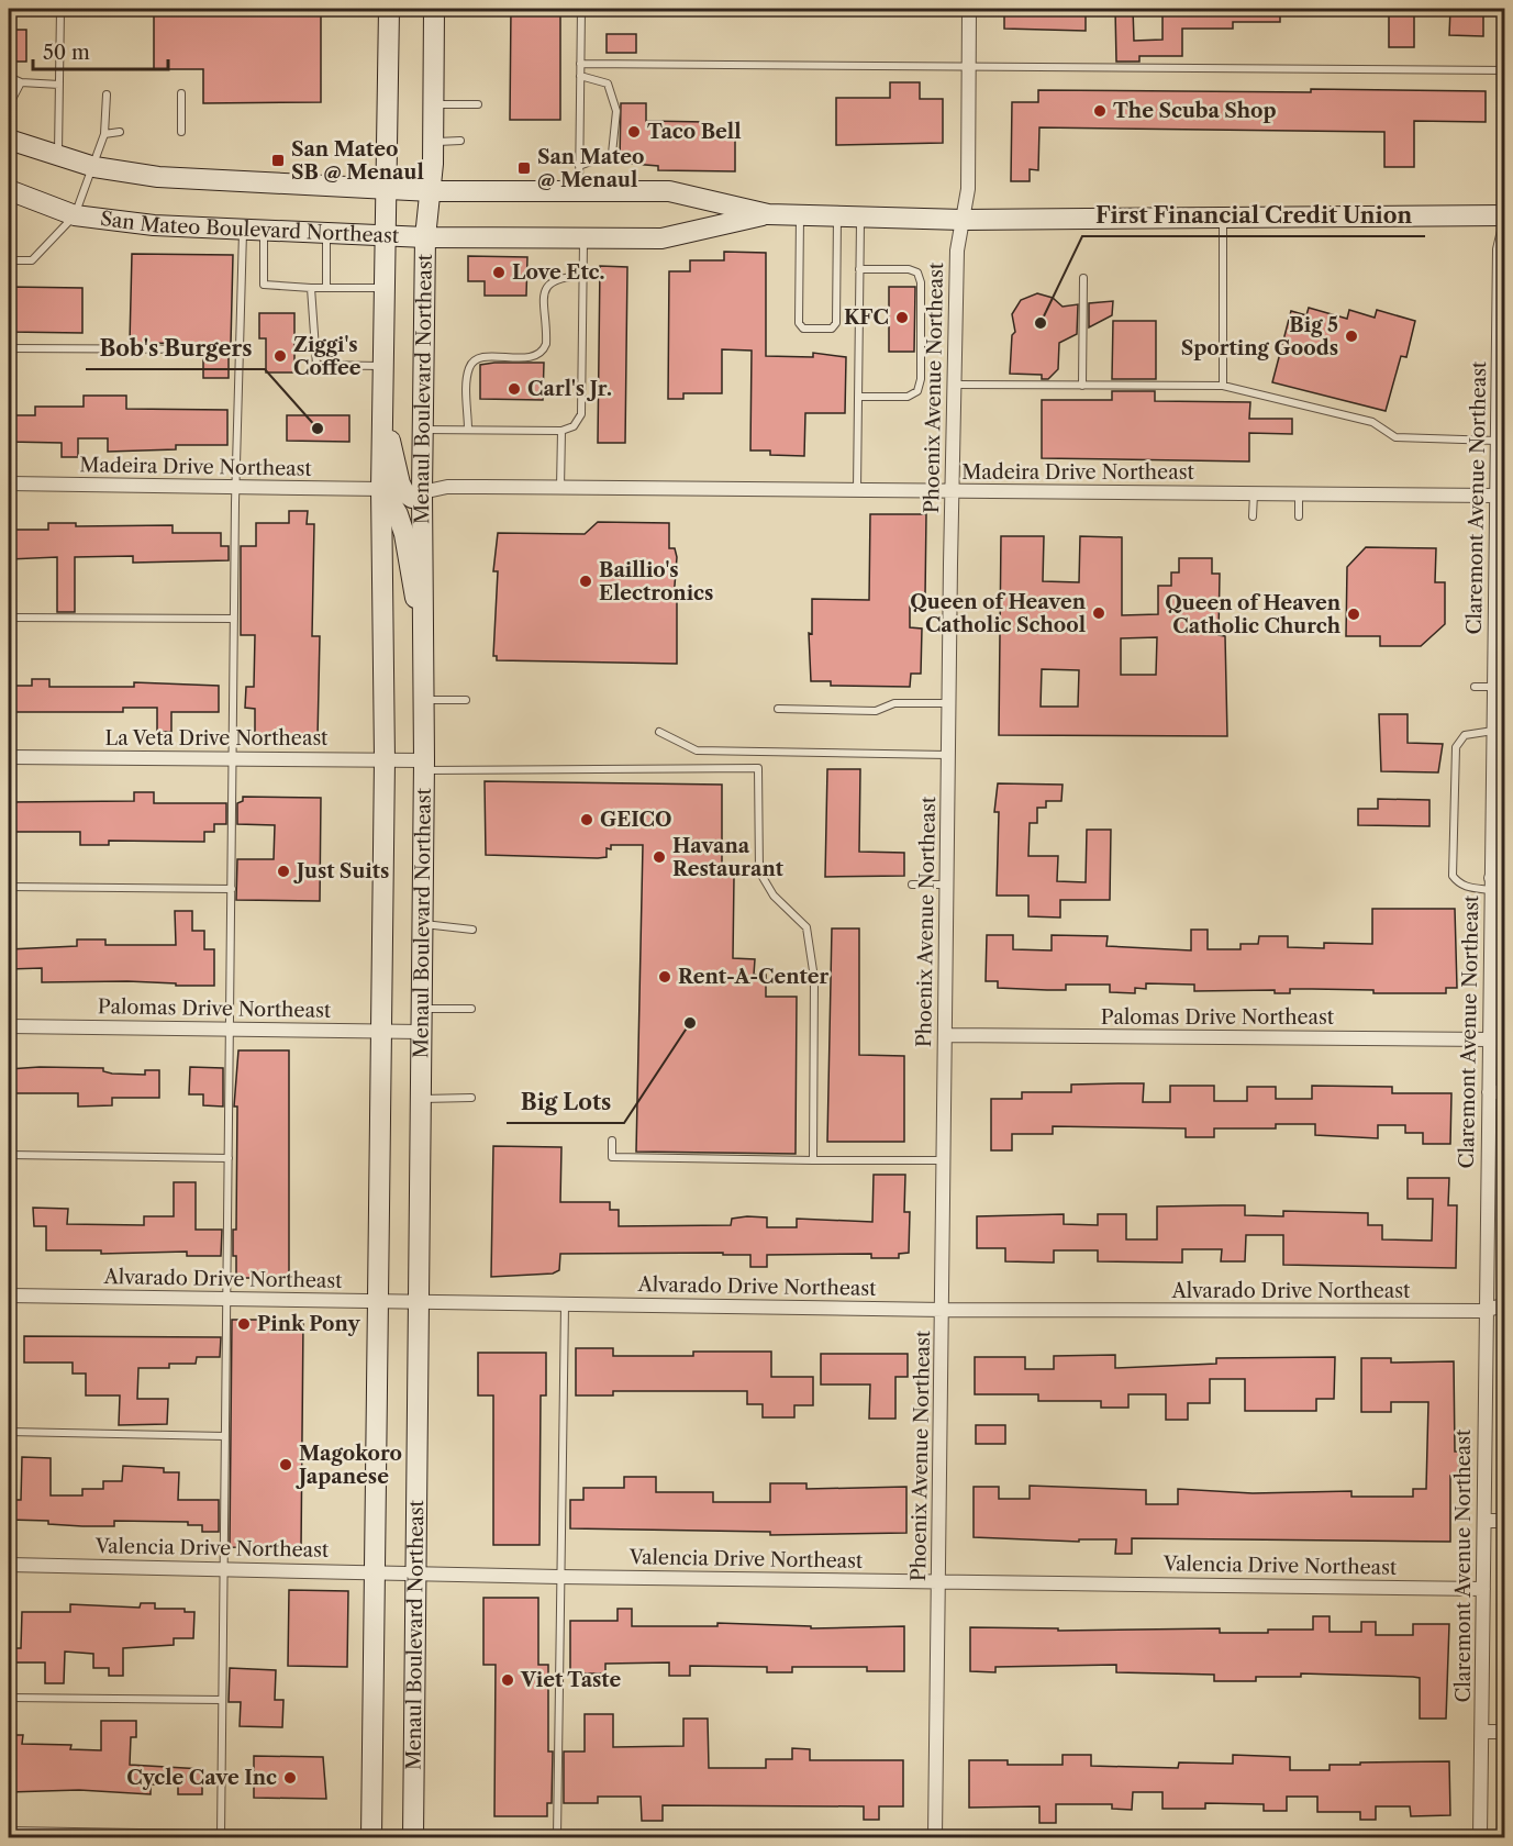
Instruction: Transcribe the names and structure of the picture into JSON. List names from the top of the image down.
{
  "streets": {
    "main road": ["San Mateo Boulevard Northeast", "Menaul Boulevard Northeast"],
    "street": [
      "Phoenix Avenue Northeast",
      "Madeira Drive Northeast",
      "Claremont Avenue Northeast",
      "La Veta Drive Northeast",
      "Palomas Drive Northeast",
      "Alvarado Drive Northeast",
      "Valencia Drive Northeast"
    ]
  },
  "crossings": [
    ["San Mateo Boulevard Northeast", "Phoenix Avenue Northeast"],
    ["San Mateo Boulevard Northeast", "Menaul Boulevard Northeast"],
    ["Phoenix Avenue Northeast", "Madeira Drive Northeast"],
    ["Phoenix Avenue Northeast", "Palomas Drive Northeast"],
    ["Phoenix Avenue Northeast", "Alvarado Drive Northeast"],
    ["Phoenix Avenue Northeast", "Valencia Drive Northeast"],
    ["Menaul Boulevard Northeast", "Madeira Drive Northeast"],
    ["Menaul Boulevard Northeast", "La Veta Drive Northeast"],
    ["Menaul Boulevard Northeast", "Palomas Drive Northeast"],
    ["Menaul Boulevard Northeast", "Alvarado Drive Northeast"],
    ["Menaul Boulevard Northeast", "Valencia Drive Northeast"],
    ["Madeira Drive Northeast", "Claremont Avenue Northeast"],
    ["Claremont Avenue Northeast", "Palomas Drive Northeast"],
    ["Claremont Avenue Northeast", "Alvarado Drive Northeast"],
    ["Claremont Avenue Northeast", "Valencia Drive Northeast"]
  ],
  "places": {
    "other": [
      "The Scuba Shop",
      "Taco Bell",
      "Love Etc.",
      "KFC",
      "First Financial Credit Union",
      "Big 5 Sporting Goods",
      "Ziggi's Coffee",
      "Carl's Jr.",
      "Bob's Burgers",
      "Baillio's Electronics",
      "Queen of Heaven Catholic School",
      "Queen of Heaven Catholic Church",
      "GEICO",
      "Havana Restaurant",
      "Just Suits",
      "Rent-A-Center",
      "Big Lots",
      "Pink Pony",
      "Magokoro Japanese",
      "Viet Taste",
      "Cycle Cave Inc"
    ],
    "transit": ["San Mateo SB @ Menaul", "San Mateo @ Menaul"]
  },
  "scale_bar": "50 m"
}
